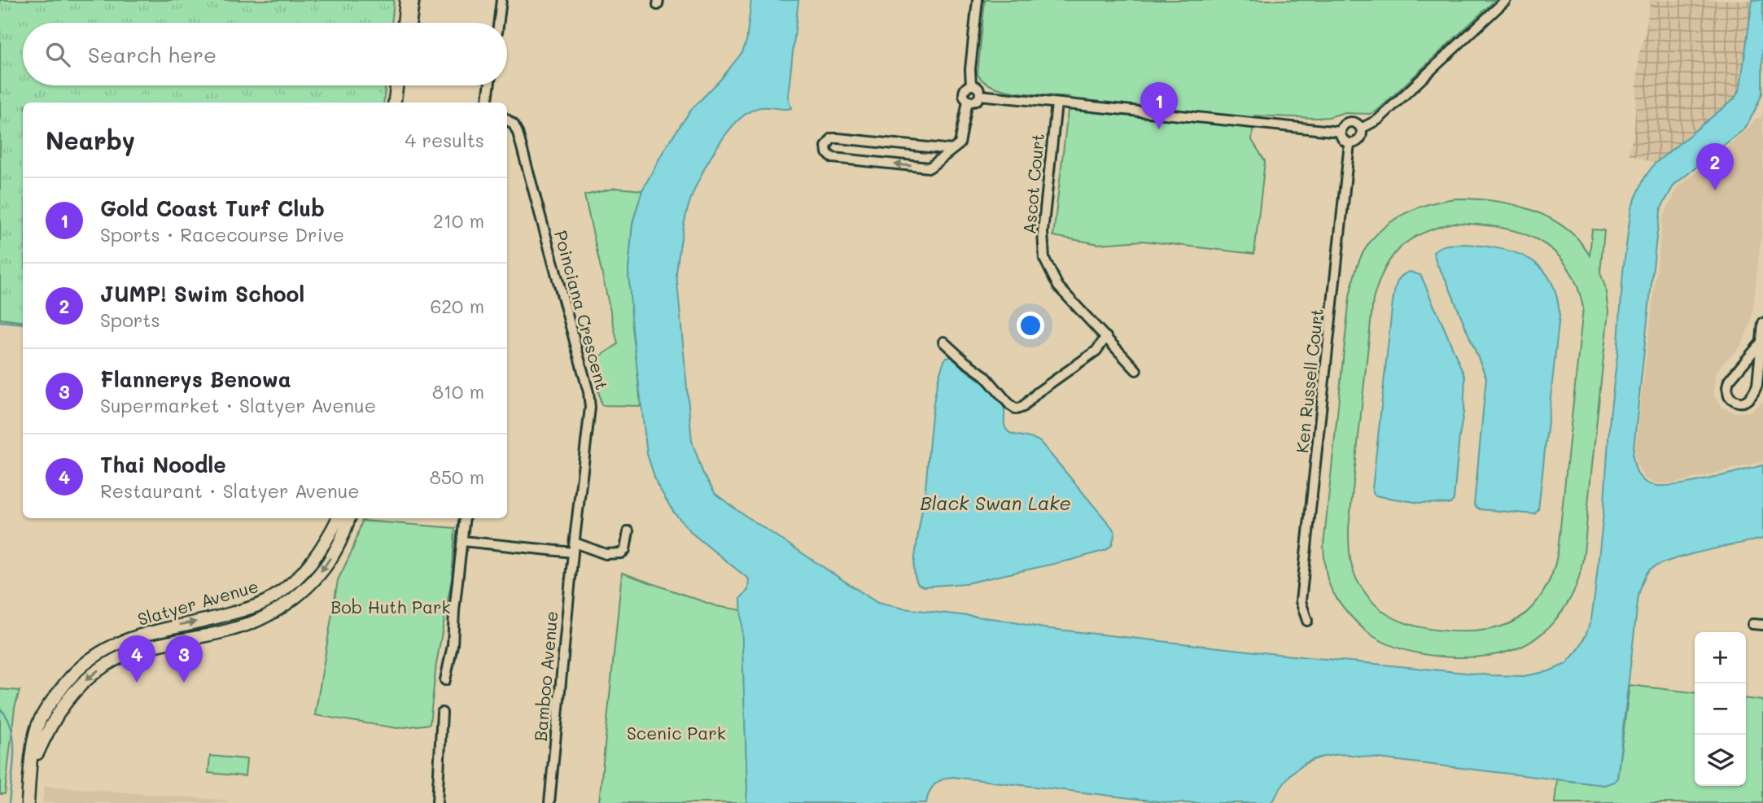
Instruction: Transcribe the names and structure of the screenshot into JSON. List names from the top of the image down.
{
  "streets": {
    "main road": ["Slatyer Avenue"],
    "street": [
      "Ascot Court",
      "Poinciana Crescent",
      "Ken Russell Court",
      "Bamboo Avenue"
    ]
  },
  "crossings": [
    ["Poinciana Crescent", "Bamboo Avenue"]
  ],
  "water": ["Black Swan Lake"],
  "parks": ["Bob Huth Park", "Scenic Park"],
  "page": {
    "search": "Search here",
    "pins": [
      "1",
      "2",
      "3",
      "4"
    ],
    "heading": ["Nearby", "4 results"],
    "list": [
      {
        "mark": "1",
        "name": "Gold Coast Turf Club",
        "note": "Sports · Racecourse Drive",
        "value": "210 m"
      },
      {
        "mark": "2",
        "name": "JUMP! Swim School",
        "note": "Sports",
        "value": "620 m"
      },
      {
        "mark": "3",
        "name": "Flannerys Benowa",
        "note": "Supermarket · Slatyer Avenue",
        "value": "810 m"
      },
      {
        "mark": "4",
        "name": "Thai Noodle",
        "note": "Restaurant · Slatyer Avenue",
        "value": "850 m"
      }
    ],
    "map_buttons": ["+", "−"]
  }
}
